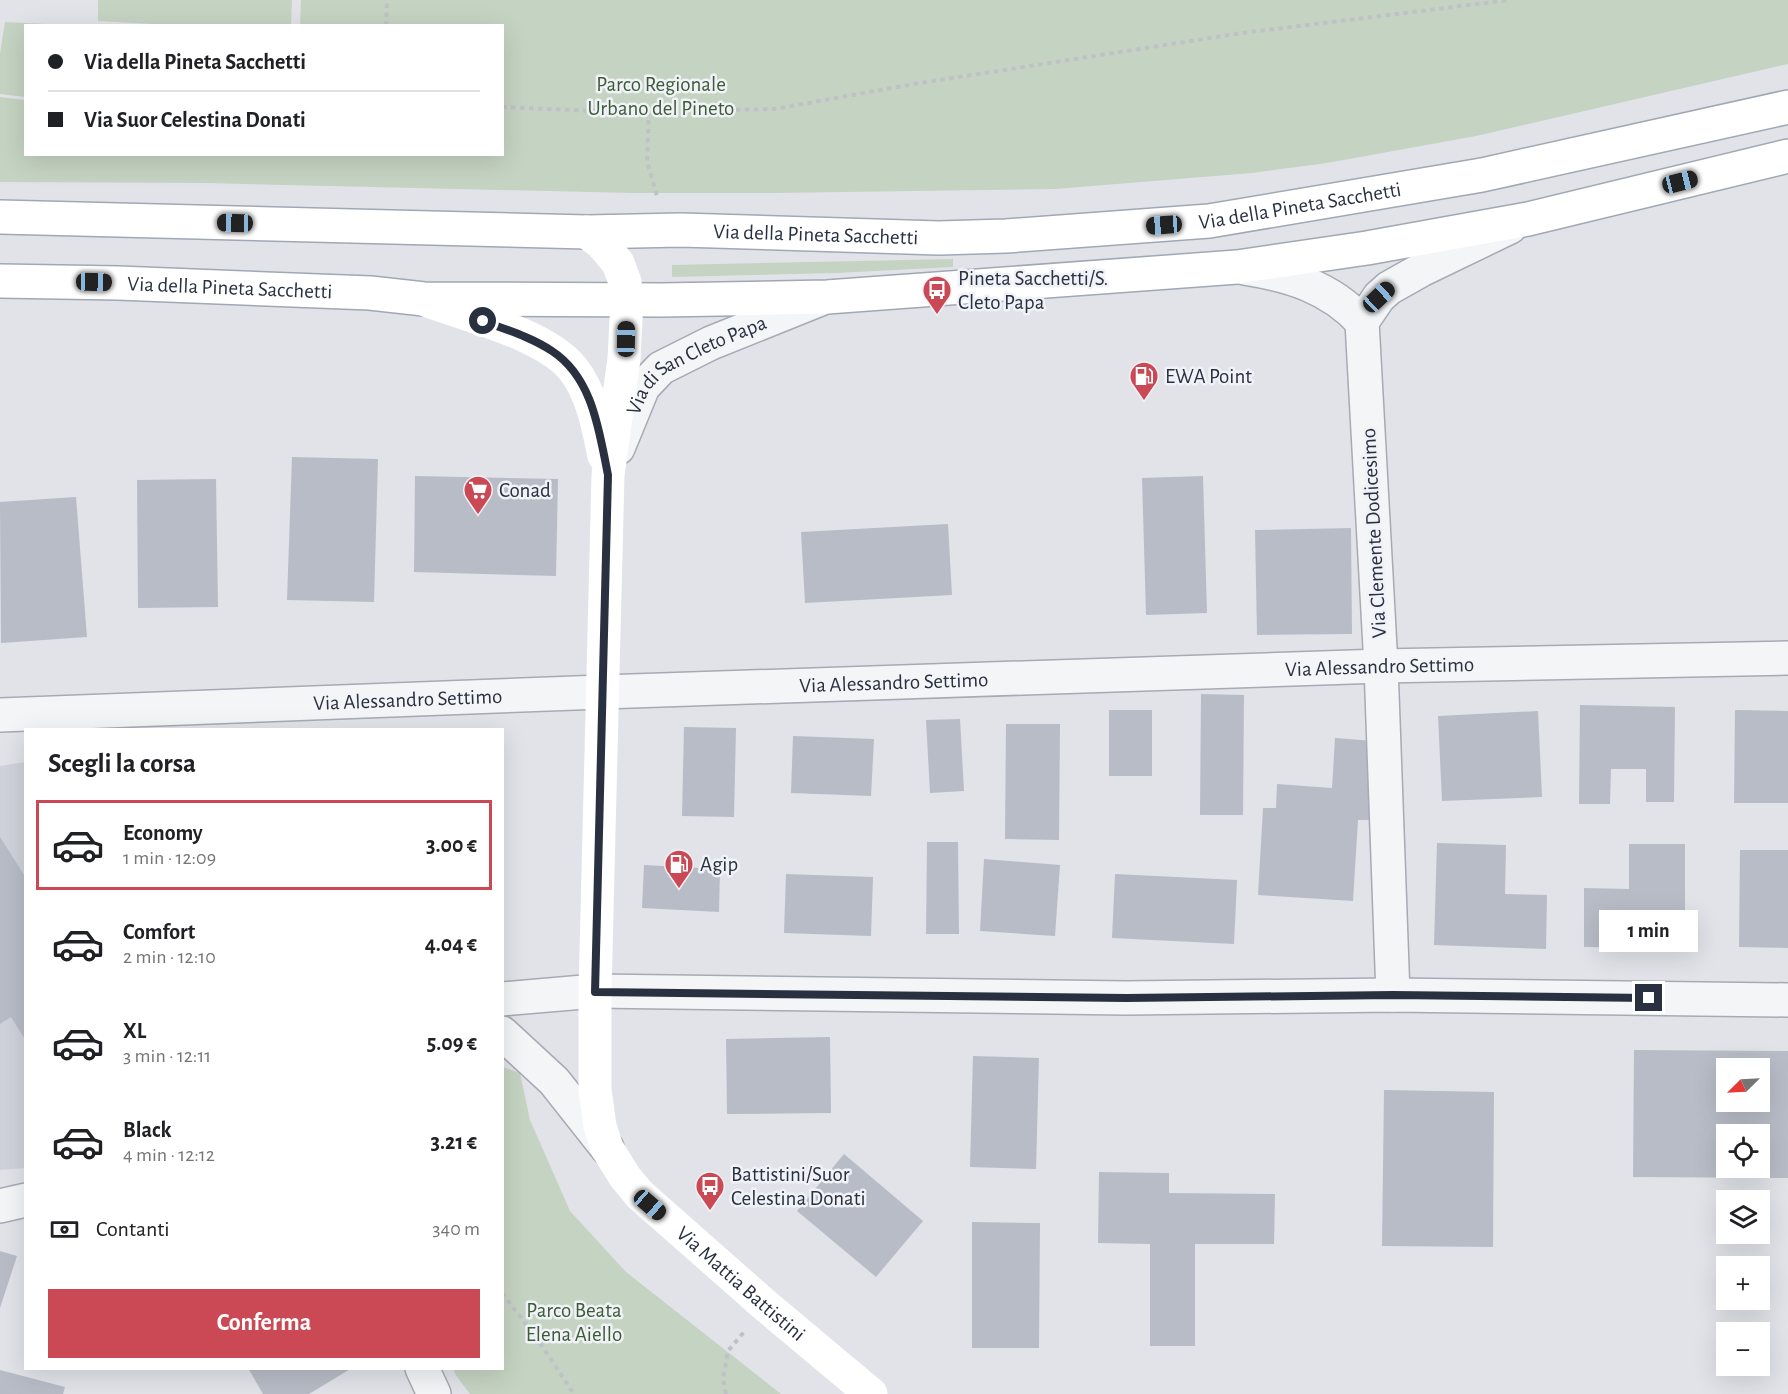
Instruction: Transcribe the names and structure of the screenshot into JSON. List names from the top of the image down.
{
  "streets": {
    "main road": ["Via della Pineta Sacchetti", "Via di San Cleto Papa", "Via Mattia Battistini"],
    "street": ["Via Clemente Dodicesimo", "Via Alessandro Settimo"]
  },
  "crossings": [
    ["Via della Pineta Sacchetti", "Via di San Cleto Papa"],
    ["Via di San Cleto Papa", "Via Alessandro Settimo"],
    ["Via di San Cleto Papa", "Via Mattia Battistini"],
    ["Via Clemente Dodicesimo", "Via Alessandro Settimo"]
  ],
  "parks": ["Parco Regionale Urbano del Pineto", "Parco Beata Elena Aiello"],
  "places": {
    "bus stop": ["Pineta Sacchetti/S. Cleto Papa", "Battistini/Suor Celestina Donati"],
    "fuel station": ["EWA Point", "Agip"],
    "supermarket": ["Conad"]
  },
  "north": "bottom left",
  "page": {
    "banner": ["Via della Pineta Sacchetti", "Via Suor Celestina Donati"],
    "heading": "Scegli la corsa",
    "list": [
      {
        "name": "Economy",
        "note": "1 min · 12:09",
        "value": "3.00 €"
      },
      {
        "name": "Comfort",
        "note": "2 min · 12:10",
        "value": "4.04 €"
      },
      {
        "name": "XL",
        "note": "3 min · 12:11",
        "value": "5.09 €"
      },
      {
        "name": "Black",
        "note": "4 min · 12:12",
        "value": "3.21 €"
      }
    ],
    "bubble": "1 min",
    "map_buttons": ["+", "−"],
    "pay": ["Contanti", "340 m"],
    "buttons": "Conferma"
  }
}
